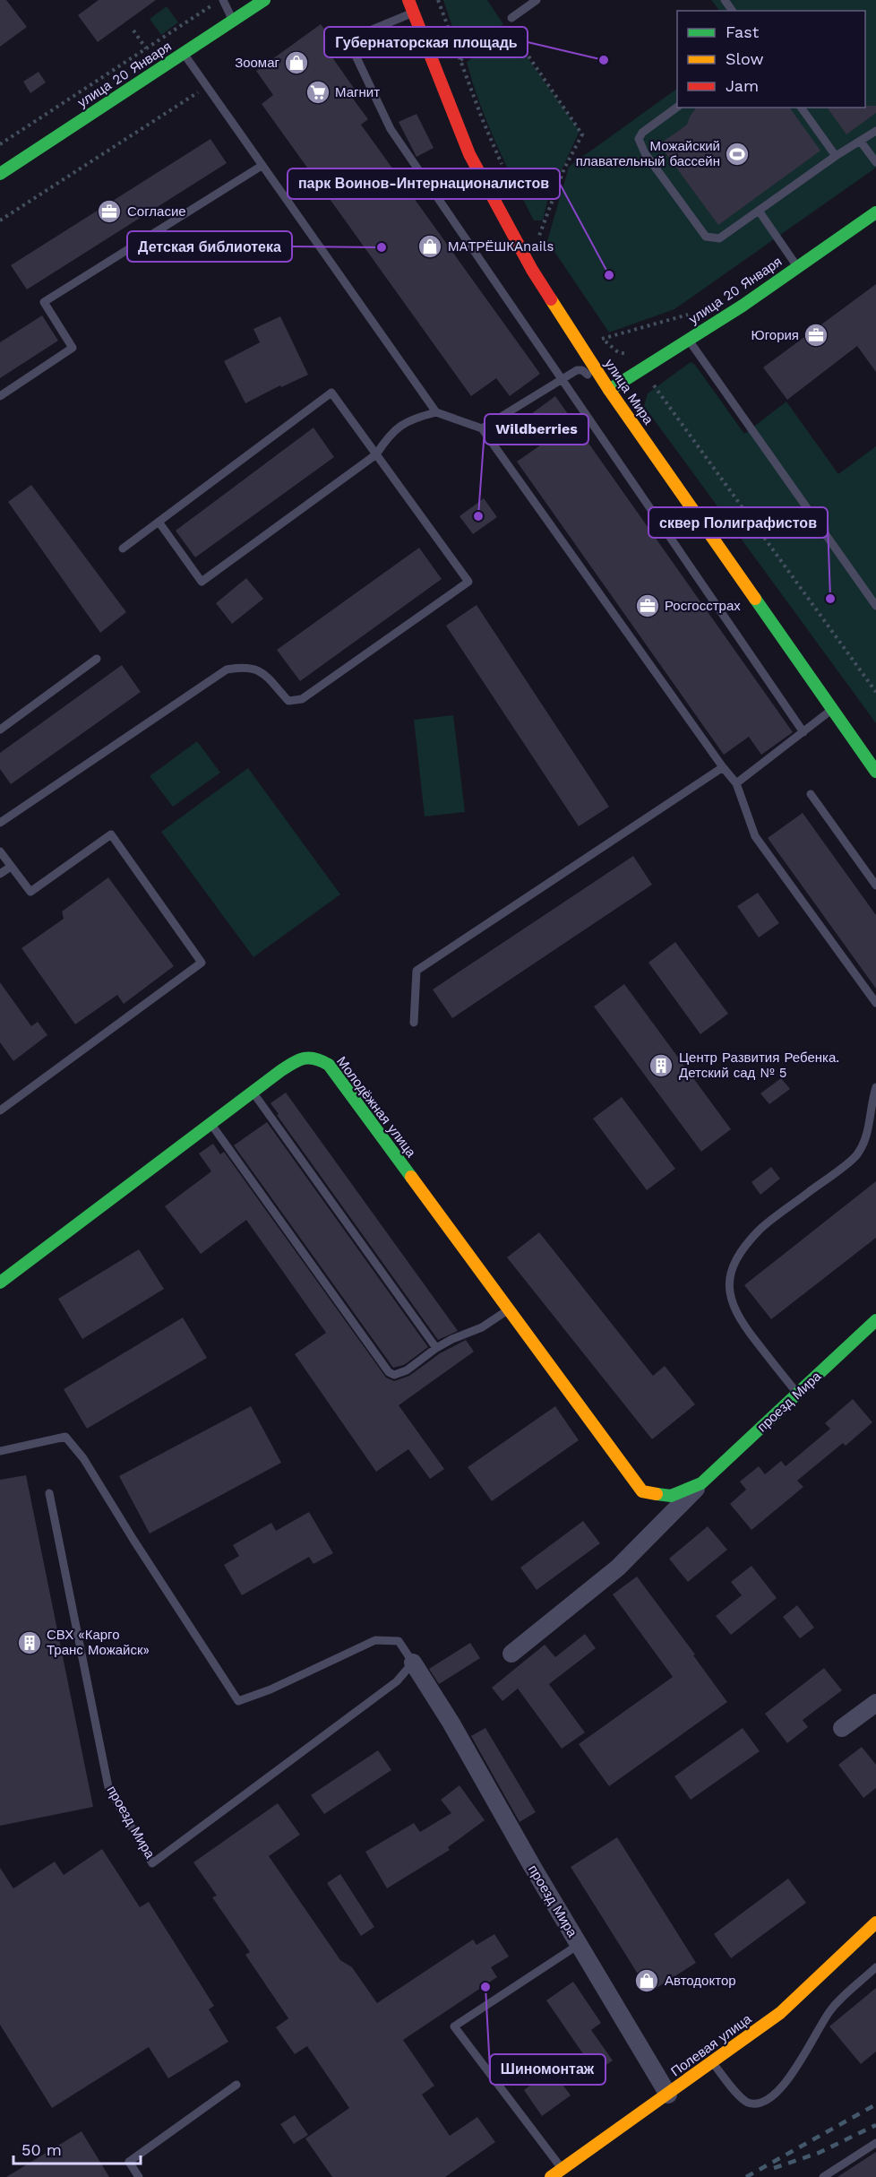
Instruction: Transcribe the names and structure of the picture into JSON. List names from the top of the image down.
{
  "streets": {
    "main road": [
      "улица 20 Января",
      "улица Мира",
      "Молодёжная улица",
      "проезд Мира",
      "Полевая улица"
    ]
  },
  "crossings": [
    ["улица 20 Января", "улица Мира"],
    ["Молодёжная улица", "проезд Мира"],
    ["проезд Мира", "Полевая улица"]
  ],
  "places": {
    "other": [
      "Губернаторская площадь",
      "Детская библиотека",
      "парк Воинов-Интернационалистов",
      "Wildberries",
      "сквер Полиграфистов",
      "Шиномонтаж"
    ],
    "shop": ["Зоомаг", "МAТРЁШКАnails", "Автодоктор"],
    "supermarket": ["Магнит"],
    "sports": ["Можайский плавательный бассейн"],
    "office": ["Согласие", "Югория", "Росгосстрах"],
    "building": ["Центр Развития Ребенка. Детский сад № 5", "СВХ «Карго Транс Можайск»"]
  },
  "legend": ["Fast", "Slow", "Jam"],
  "scale_bar": "50 m"
}
